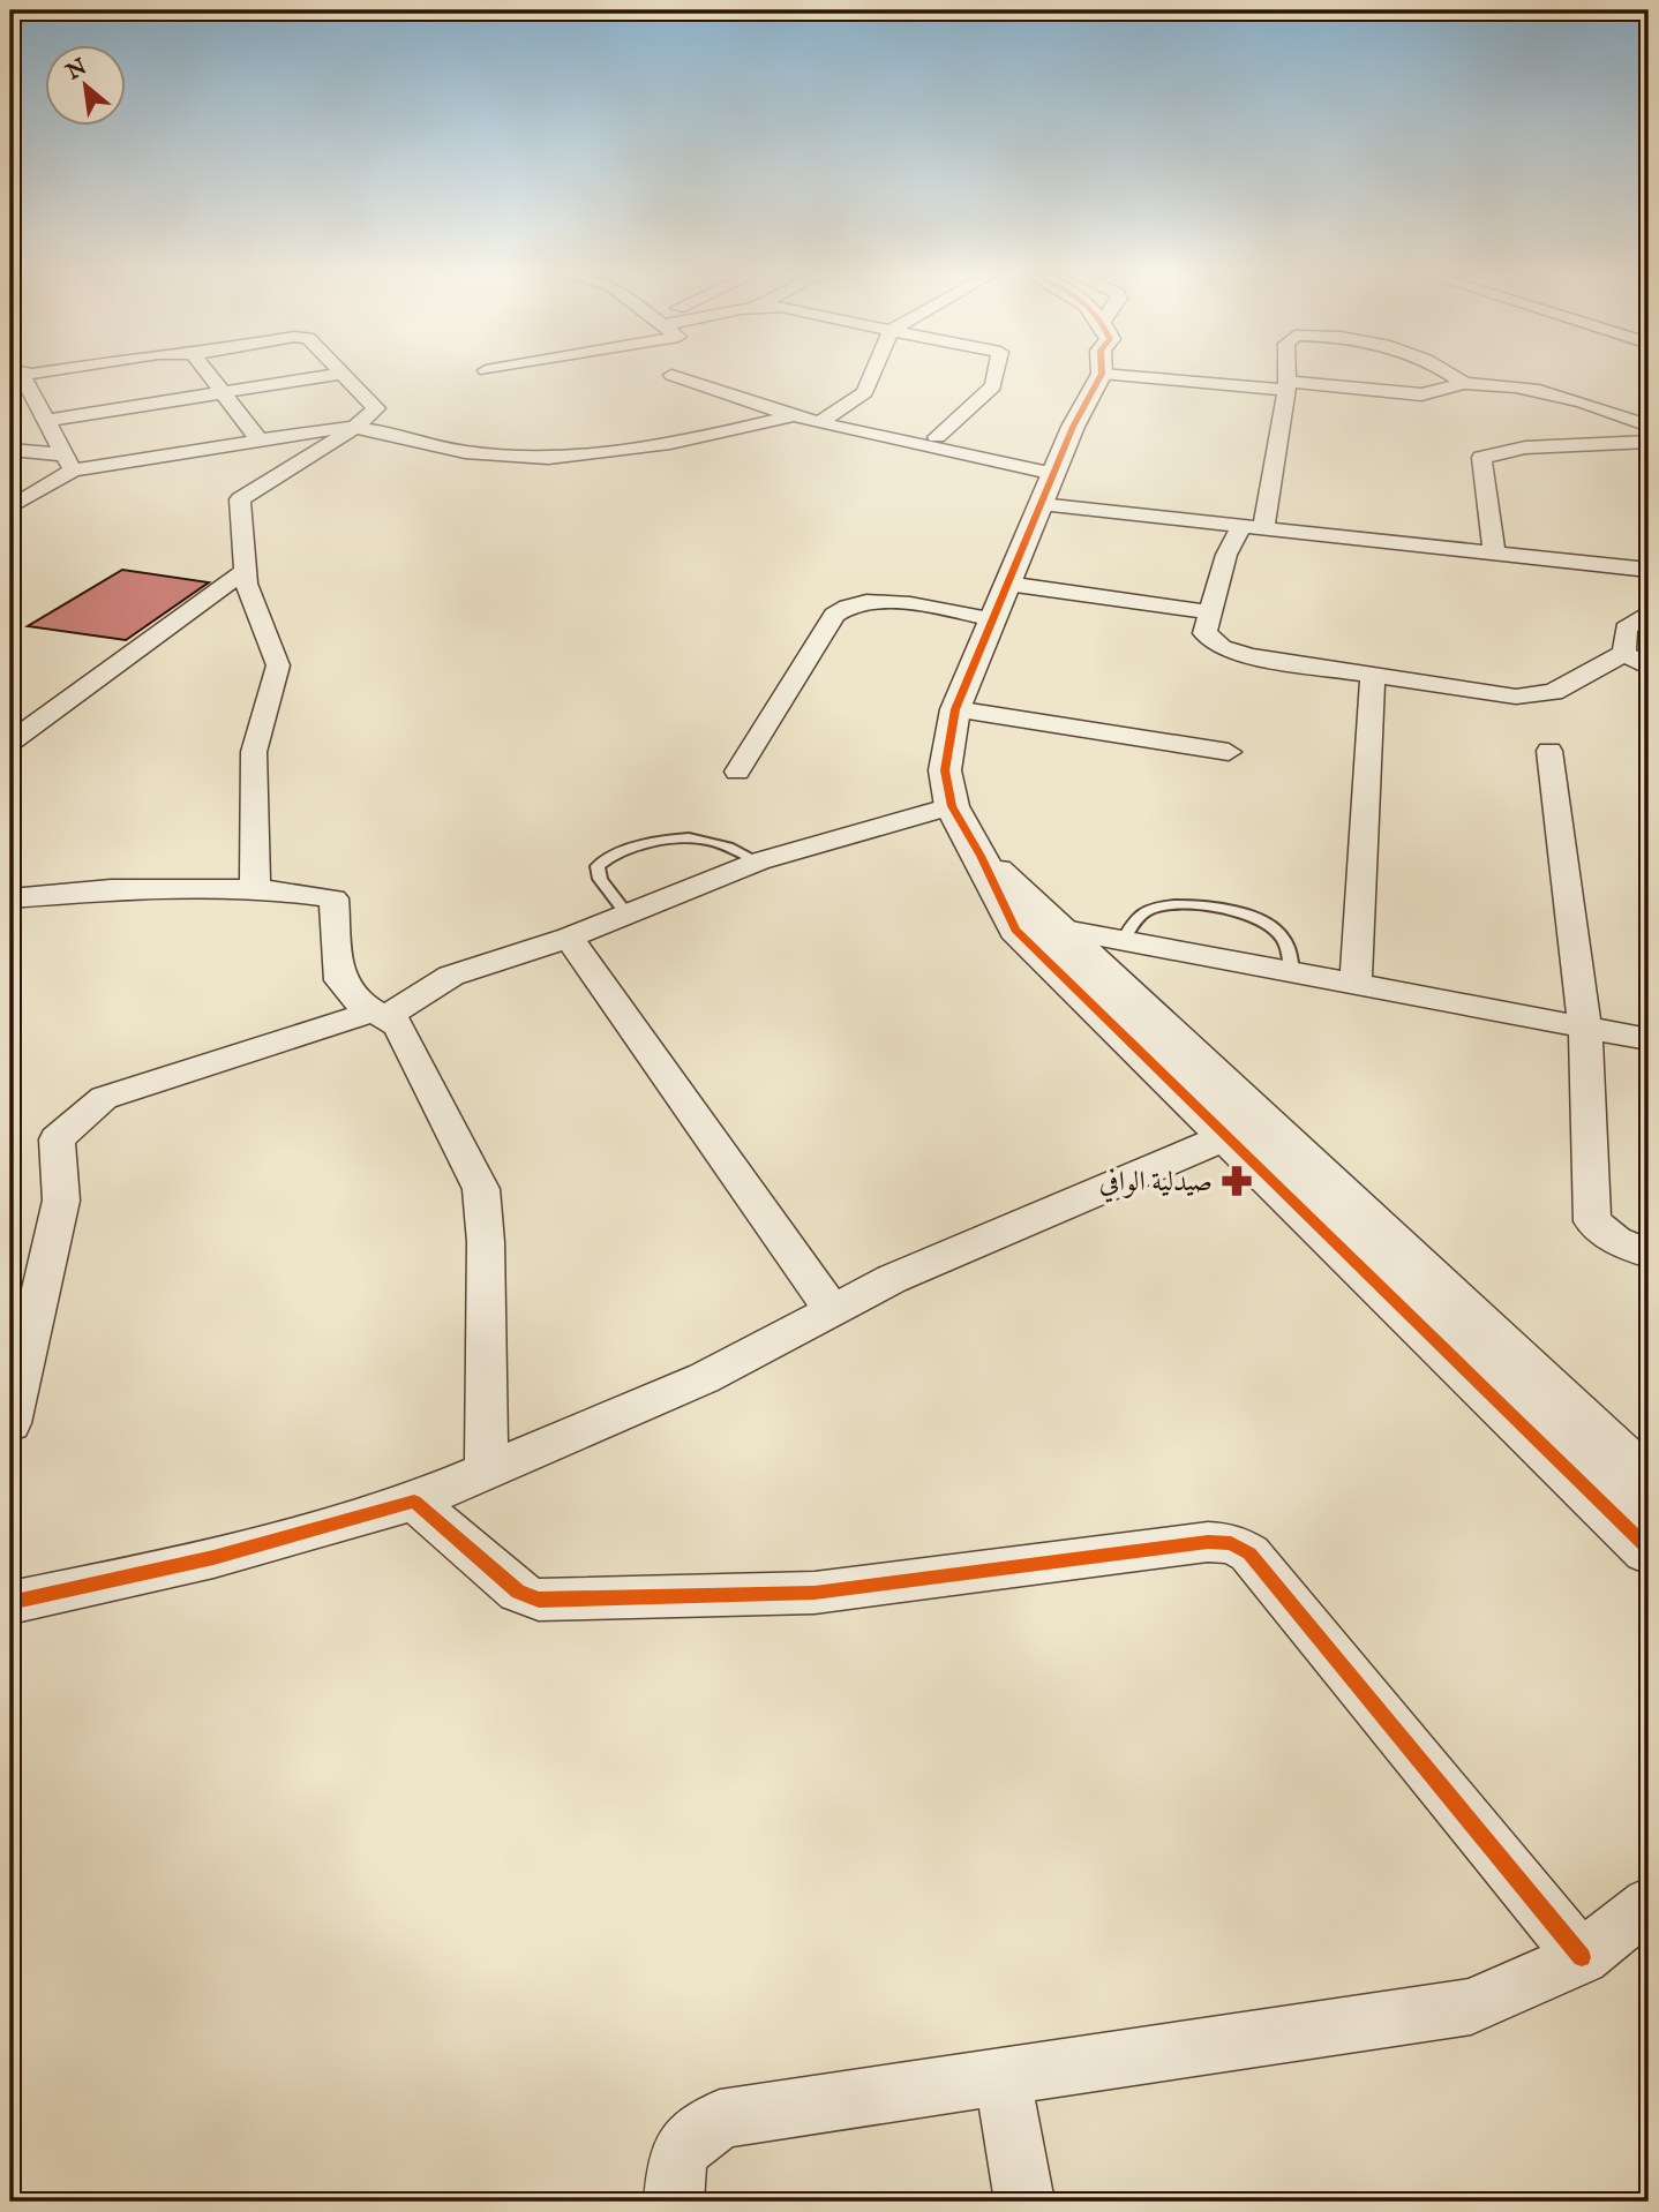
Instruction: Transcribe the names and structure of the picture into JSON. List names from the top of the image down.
{
  "places": {
    "pharmacy": ["صيدلية الوافي"]
  },
  "north": "top left"
}
